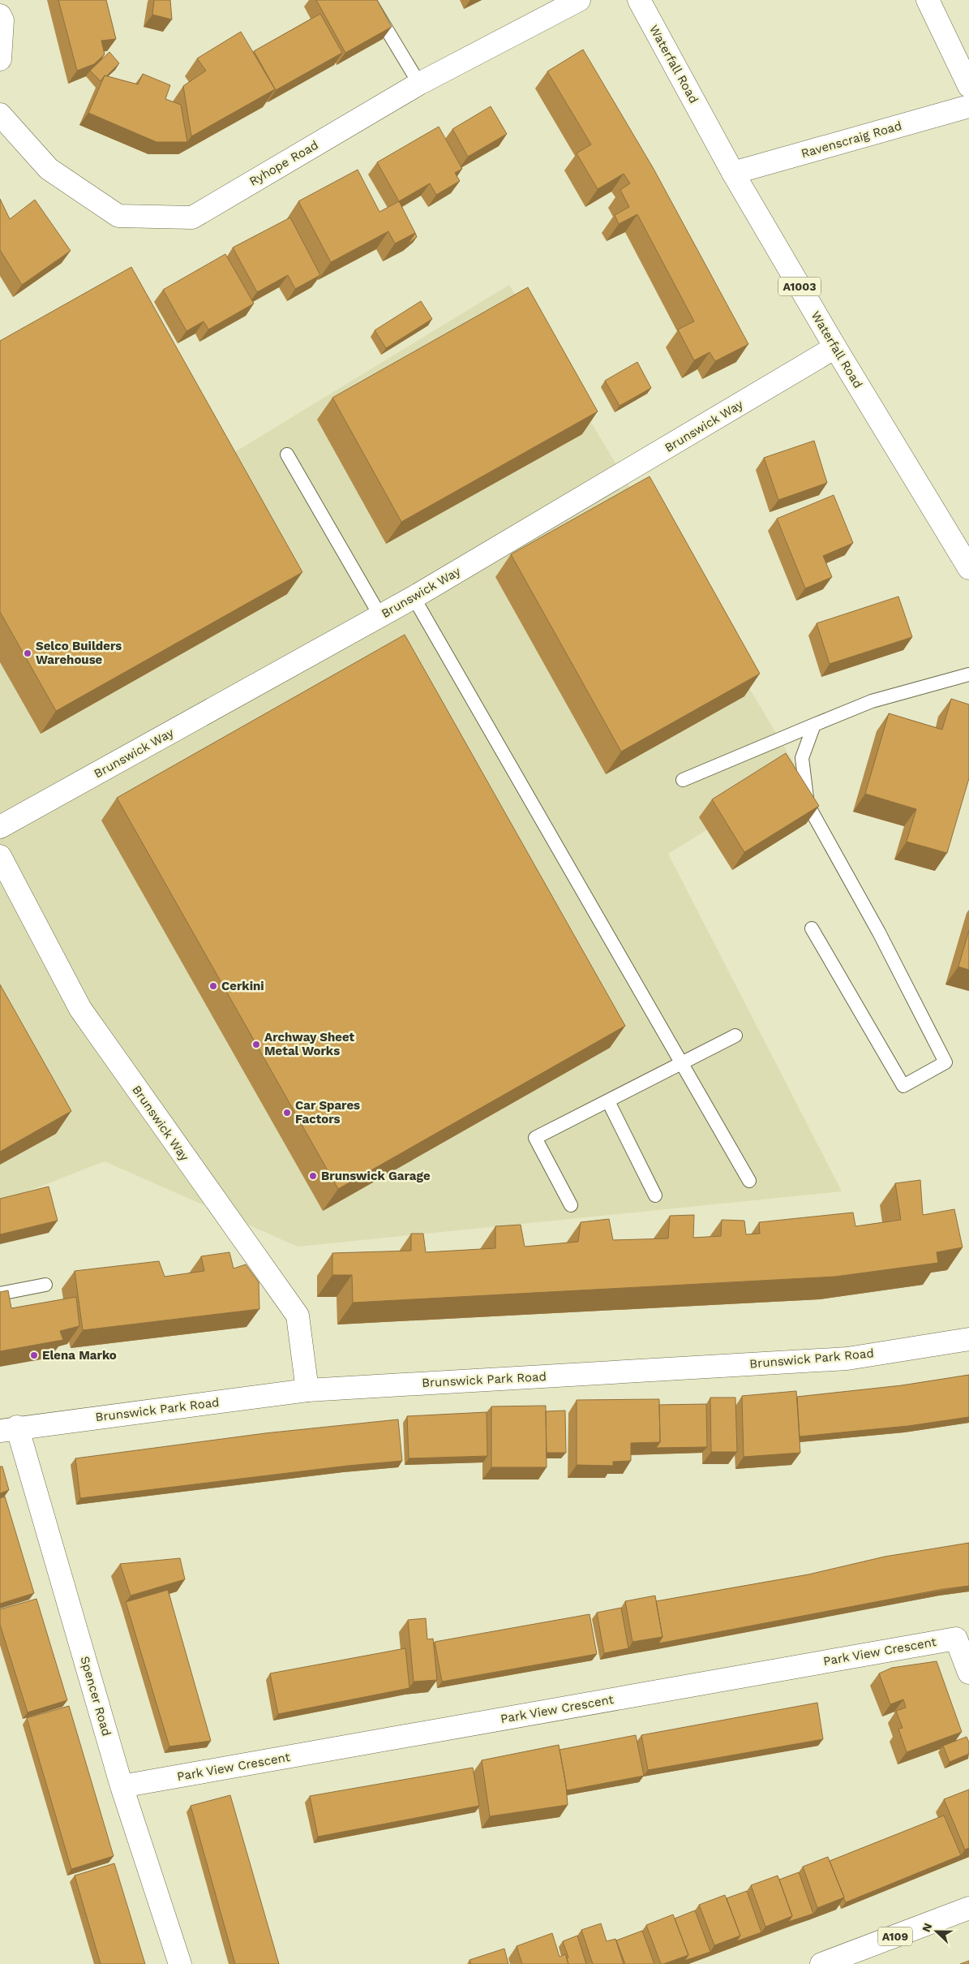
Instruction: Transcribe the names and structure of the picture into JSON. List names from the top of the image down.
{
  "streets": {
    "street": [
      "Waterfall Road",
      "Ravenscraig Road",
      "Ryhope Road",
      "A1003",
      "Brunswick Way",
      "Brunswick Park Road",
      "Park View Crescent",
      "Spencer Road",
      "A109"
    ]
  },
  "crossings": [
    ["Waterfall Road", "Ravenscraig Road"],
    ["Waterfall Road", "Brunswick Way"],
    ["Brunswick Way", "Brunswick Park Road"],
    ["Brunswick Park Road", "Spencer Road"],
    ["Park View Crescent", "Spencer Road"]
  ],
  "places": [
    "Selco Builders Warehouse",
    "Cerkini",
    "Archway Sheet Metal Works",
    "Car Spares Factors",
    "Brunswick Garage",
    "Elena Marko"
  ],
  "north": "left"
}
